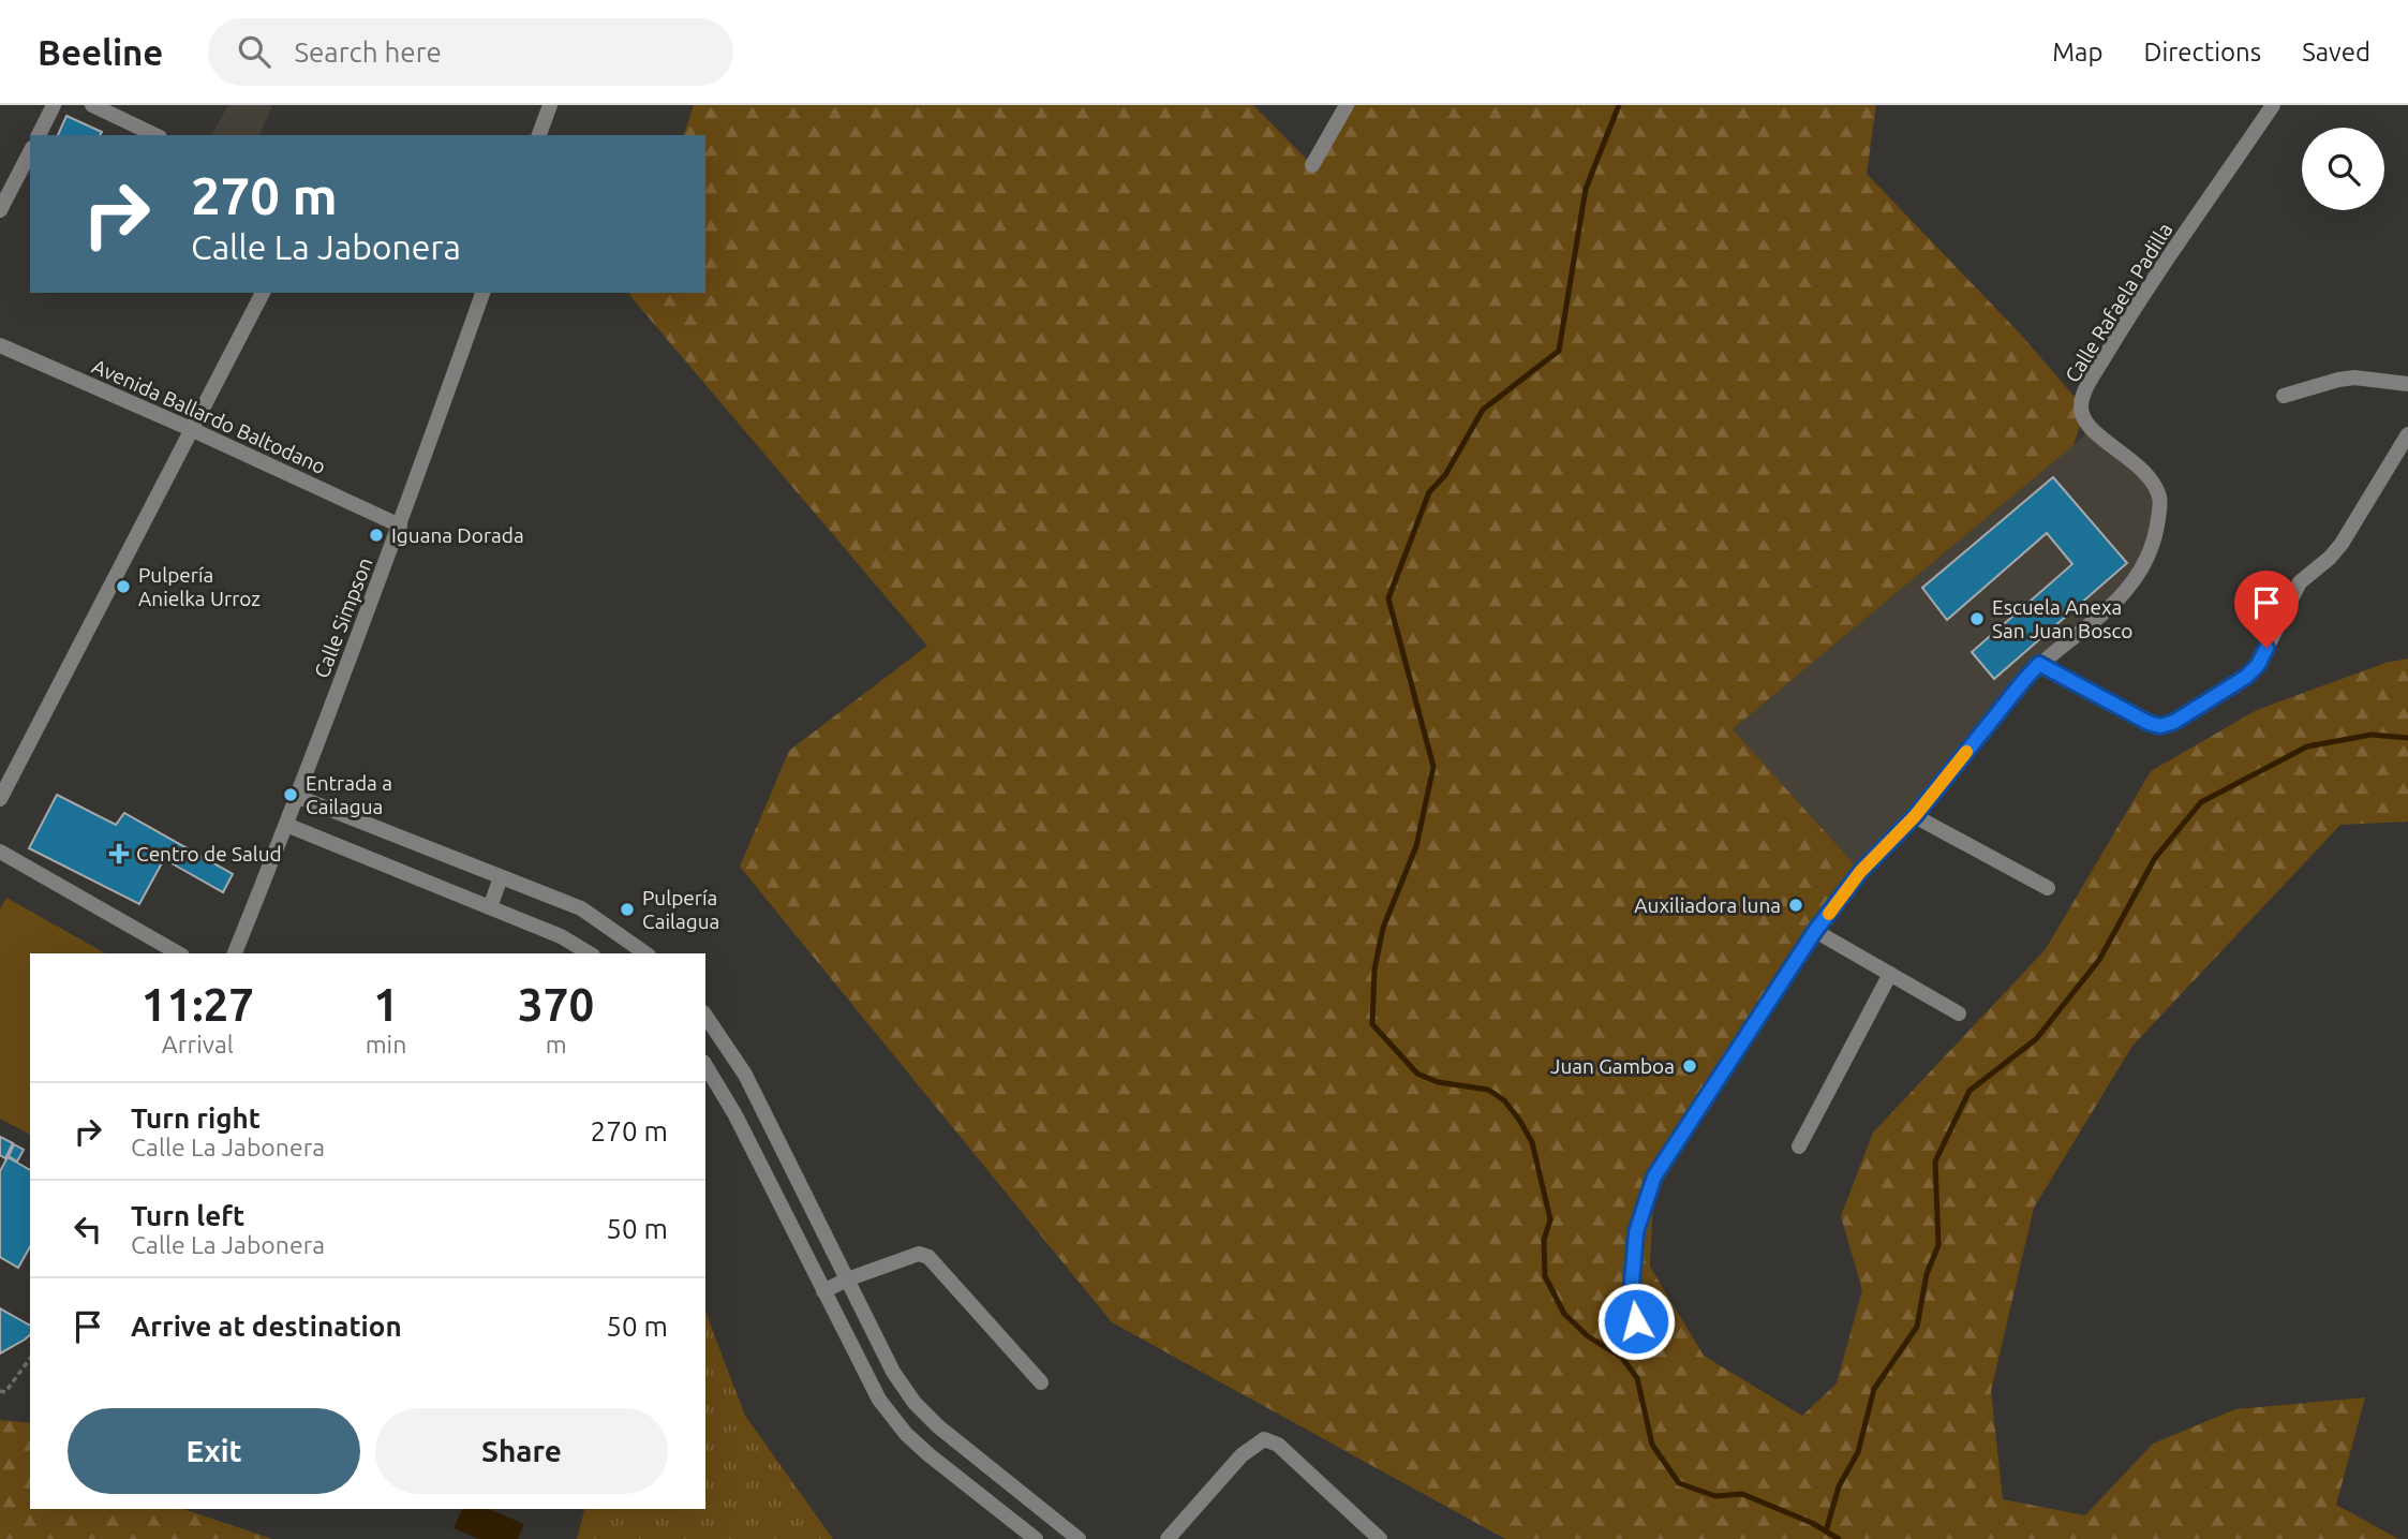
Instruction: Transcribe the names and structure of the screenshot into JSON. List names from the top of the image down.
{
  "streets": {
    "street": ["Calle Rafaela Padilla", "Avenida Ballardo Baltodano", "Calle Simpson"]
  },
  "crossings": [
    ["Avenida Ballardo Baltodano", "Calle Simpson"]
  ],
  "places": {
    "other": [
      "Iguana Dorada",
      "Pulpería Anielka Urroz",
      "Escuela Anexa San Juan Bosco",
      "Entrada a Cailagua",
      "Auxiliadora luna",
      "Pulpería Cailagua",
      "Juan Gamboa"
    ],
    "health": ["Centro de Salud"]
  },
  "page": {
    "header": "Beeline",
    "search": "Search here",
    "nav": ["Map", "Directions", "Saved"],
    "turn": ["270 m", "Calle La Jabonera"],
    "eta": [
      "11:27",
      "Arrival",
      "1",
      "min",
      "370",
      "m"
    ],
    "list": [
      {
        "name": "Turn right",
        "note": "Calle La Jabonera",
        "value": "270 m"
      },
      {
        "name": "Turn left",
        "note": "Calle La Jabonera",
        "value": "50 m"
      },
      {
        "name": "Arrive at destination",
        "value": "50 m"
      }
    ],
    "buttons": ["Exit", "Share"]
  }
}
